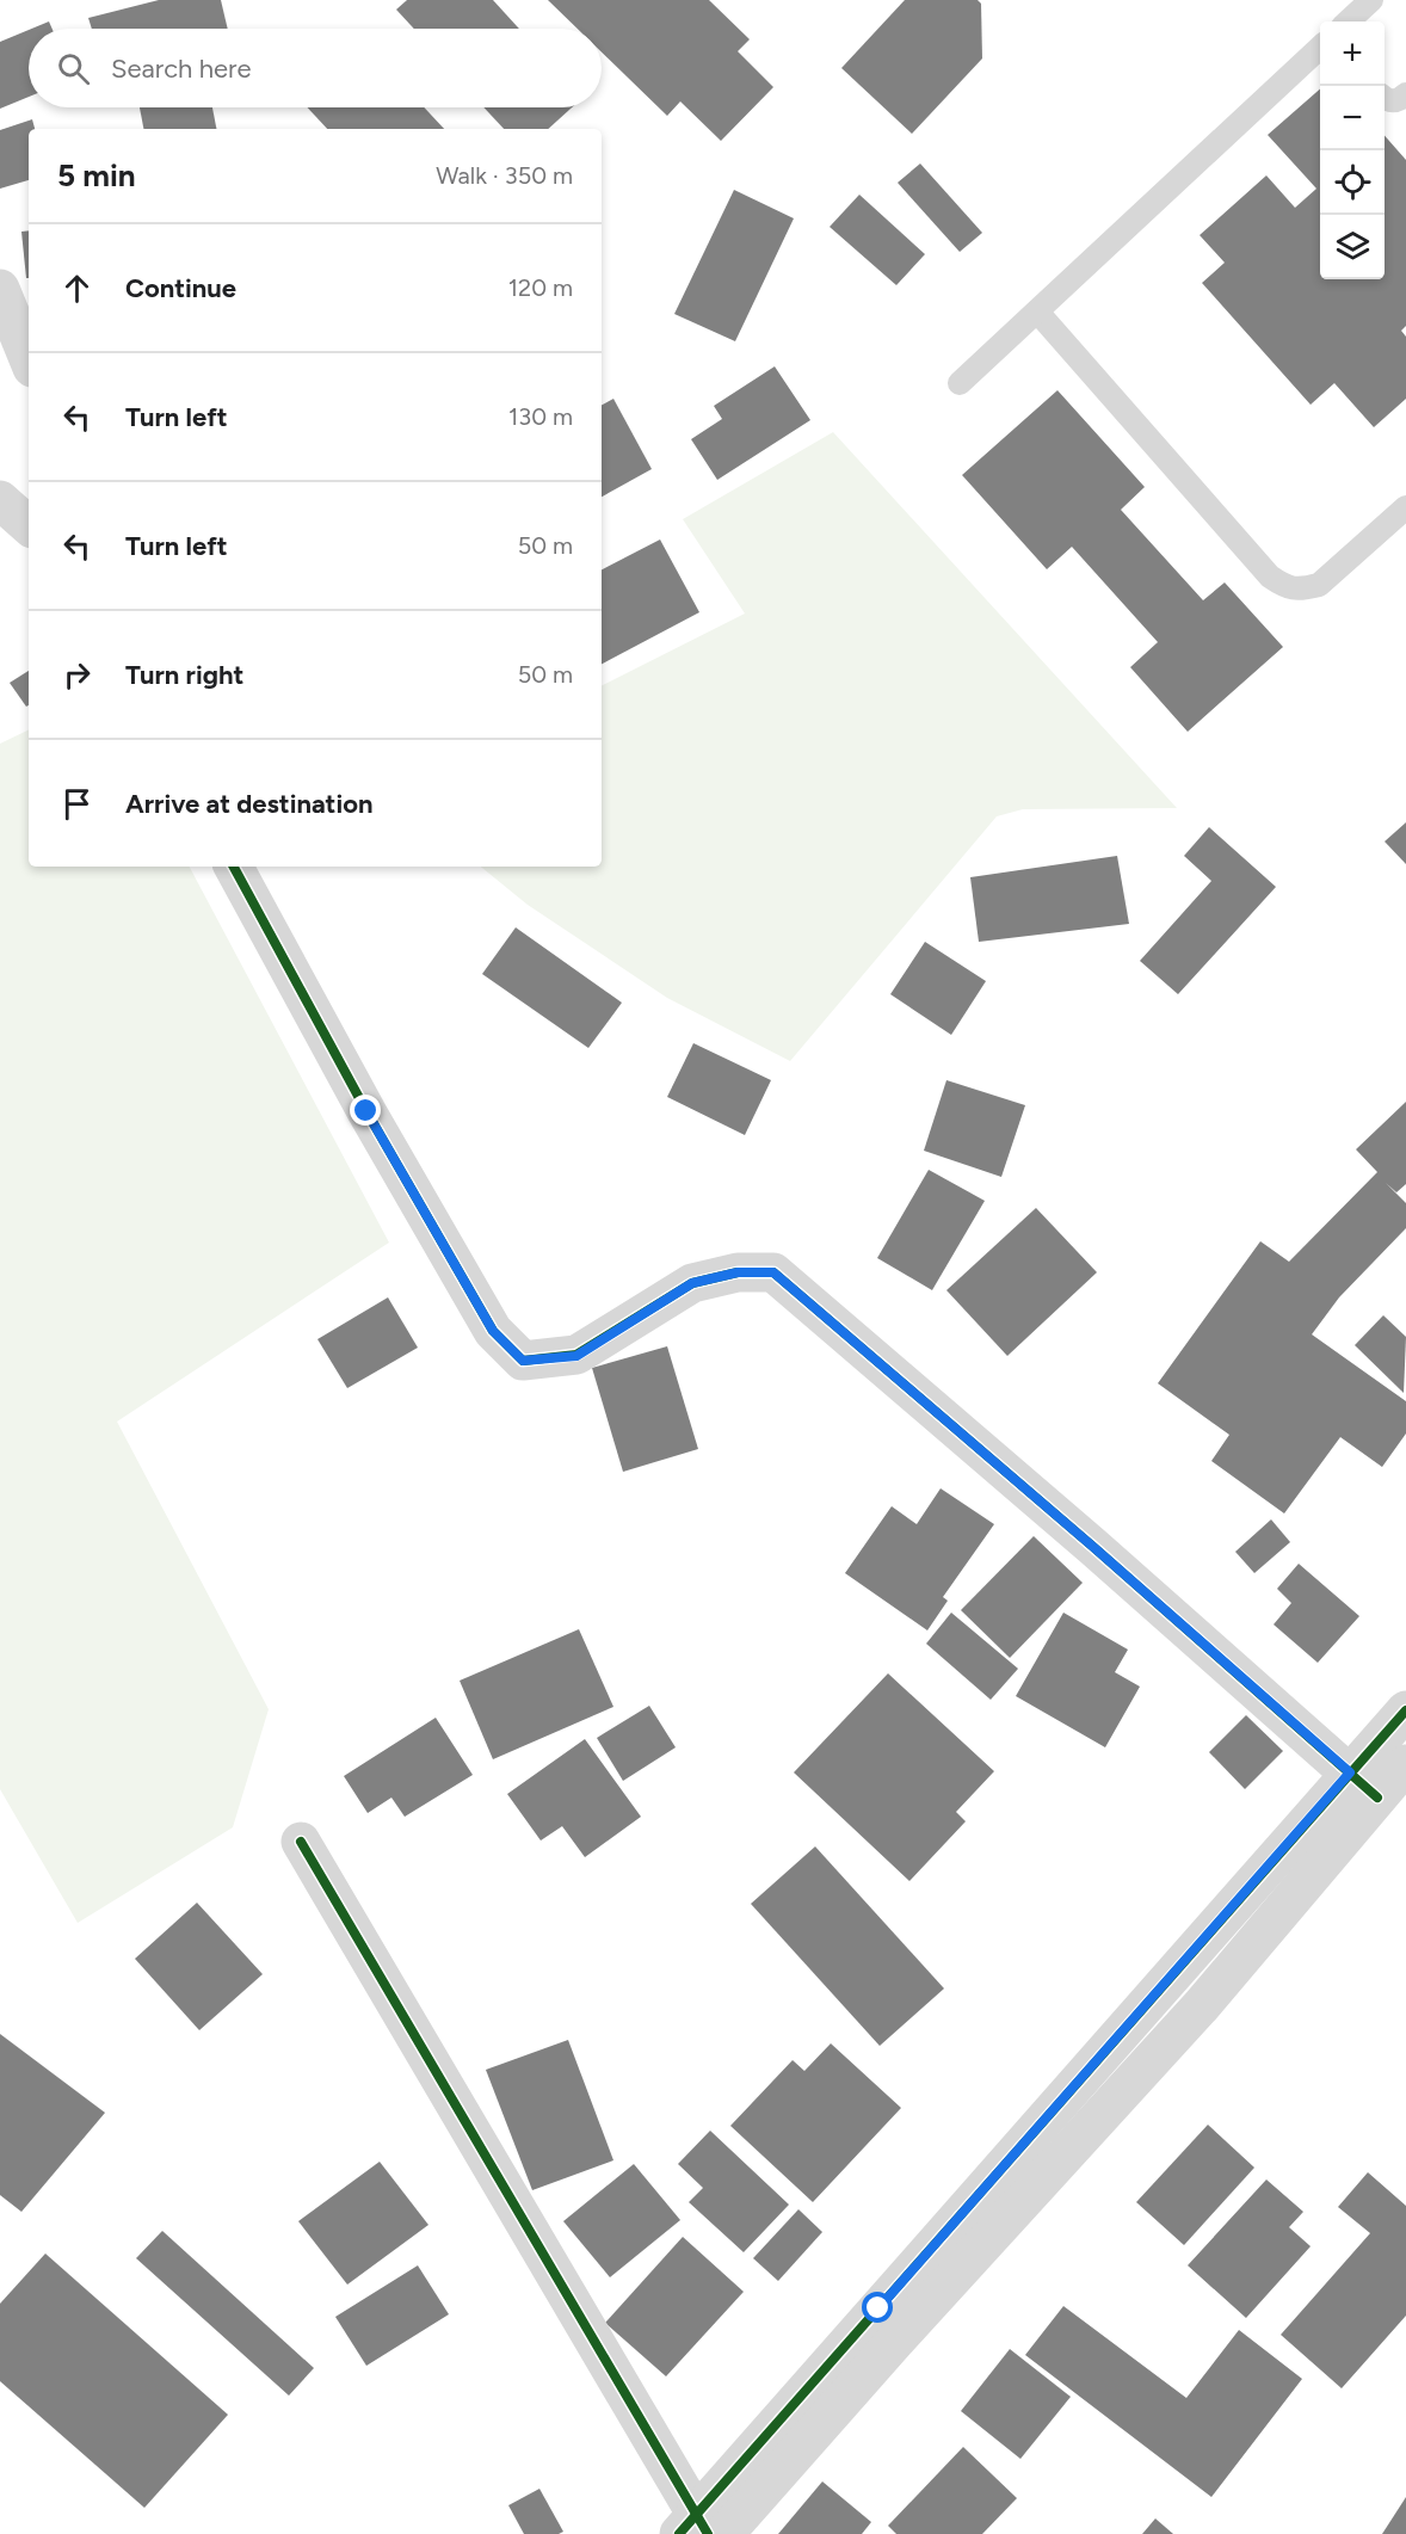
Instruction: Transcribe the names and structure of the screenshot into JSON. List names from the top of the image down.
{
  "page": {
    "map_buttons": ["+", "−"],
    "search": "Search here",
    "heading": ["5 min", "Walk · 350 m"],
    "list": [
      ["Continue", "120 m"],
      ["Turn left", "130 m"],
      ["Turn left", "50 m"],
      ["Turn right", "50 m"],
      "Arrive at destination"
    ]
  }
}
